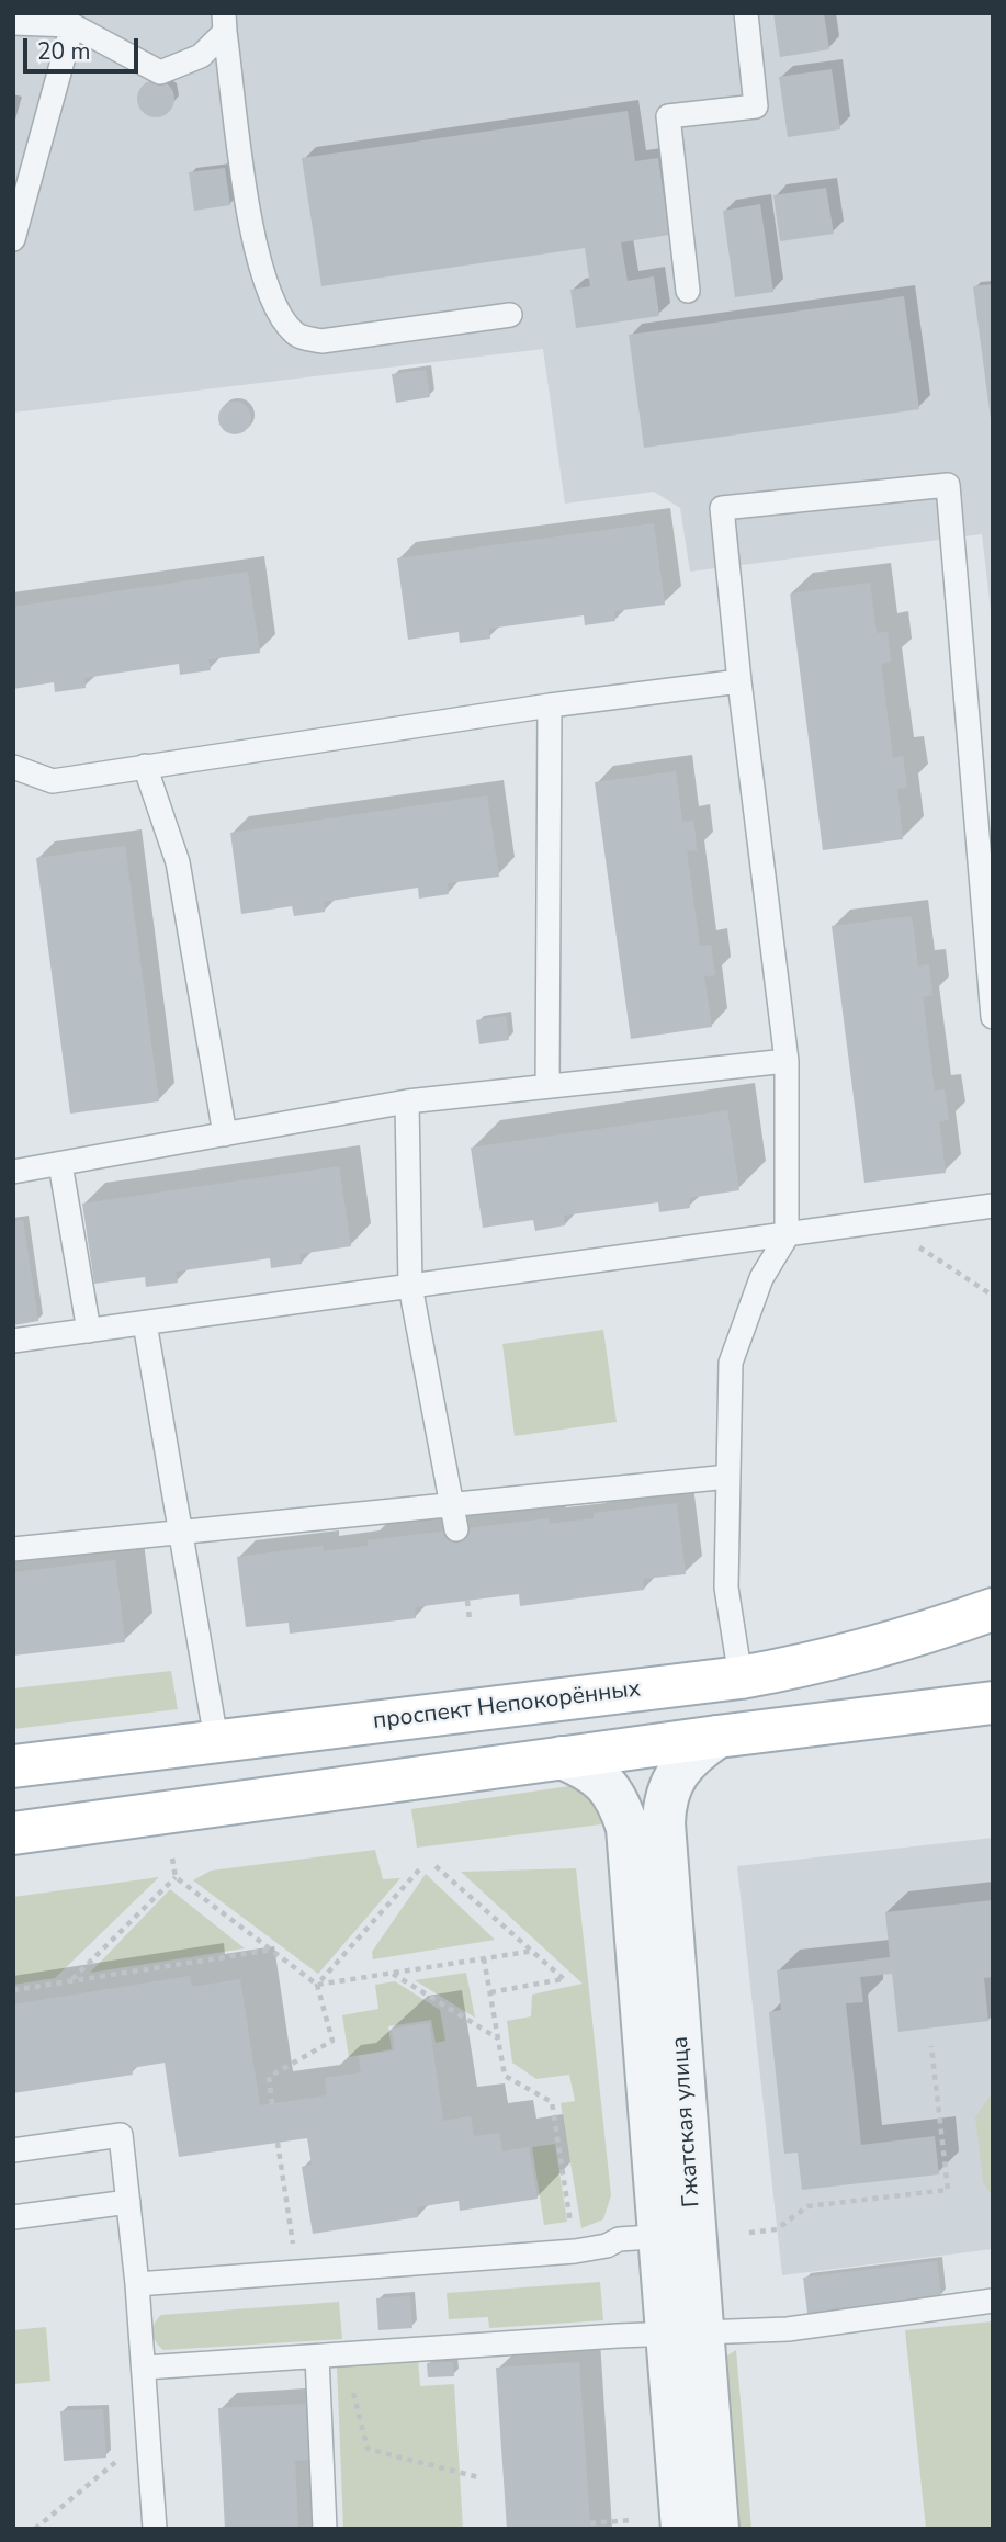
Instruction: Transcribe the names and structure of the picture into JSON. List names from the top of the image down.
{
  "streets": {
    "main road": ["проспект Непокорённых"],
    "street": ["Гжатская улица"]
  },
  "scale_bar": "20 m"
}
